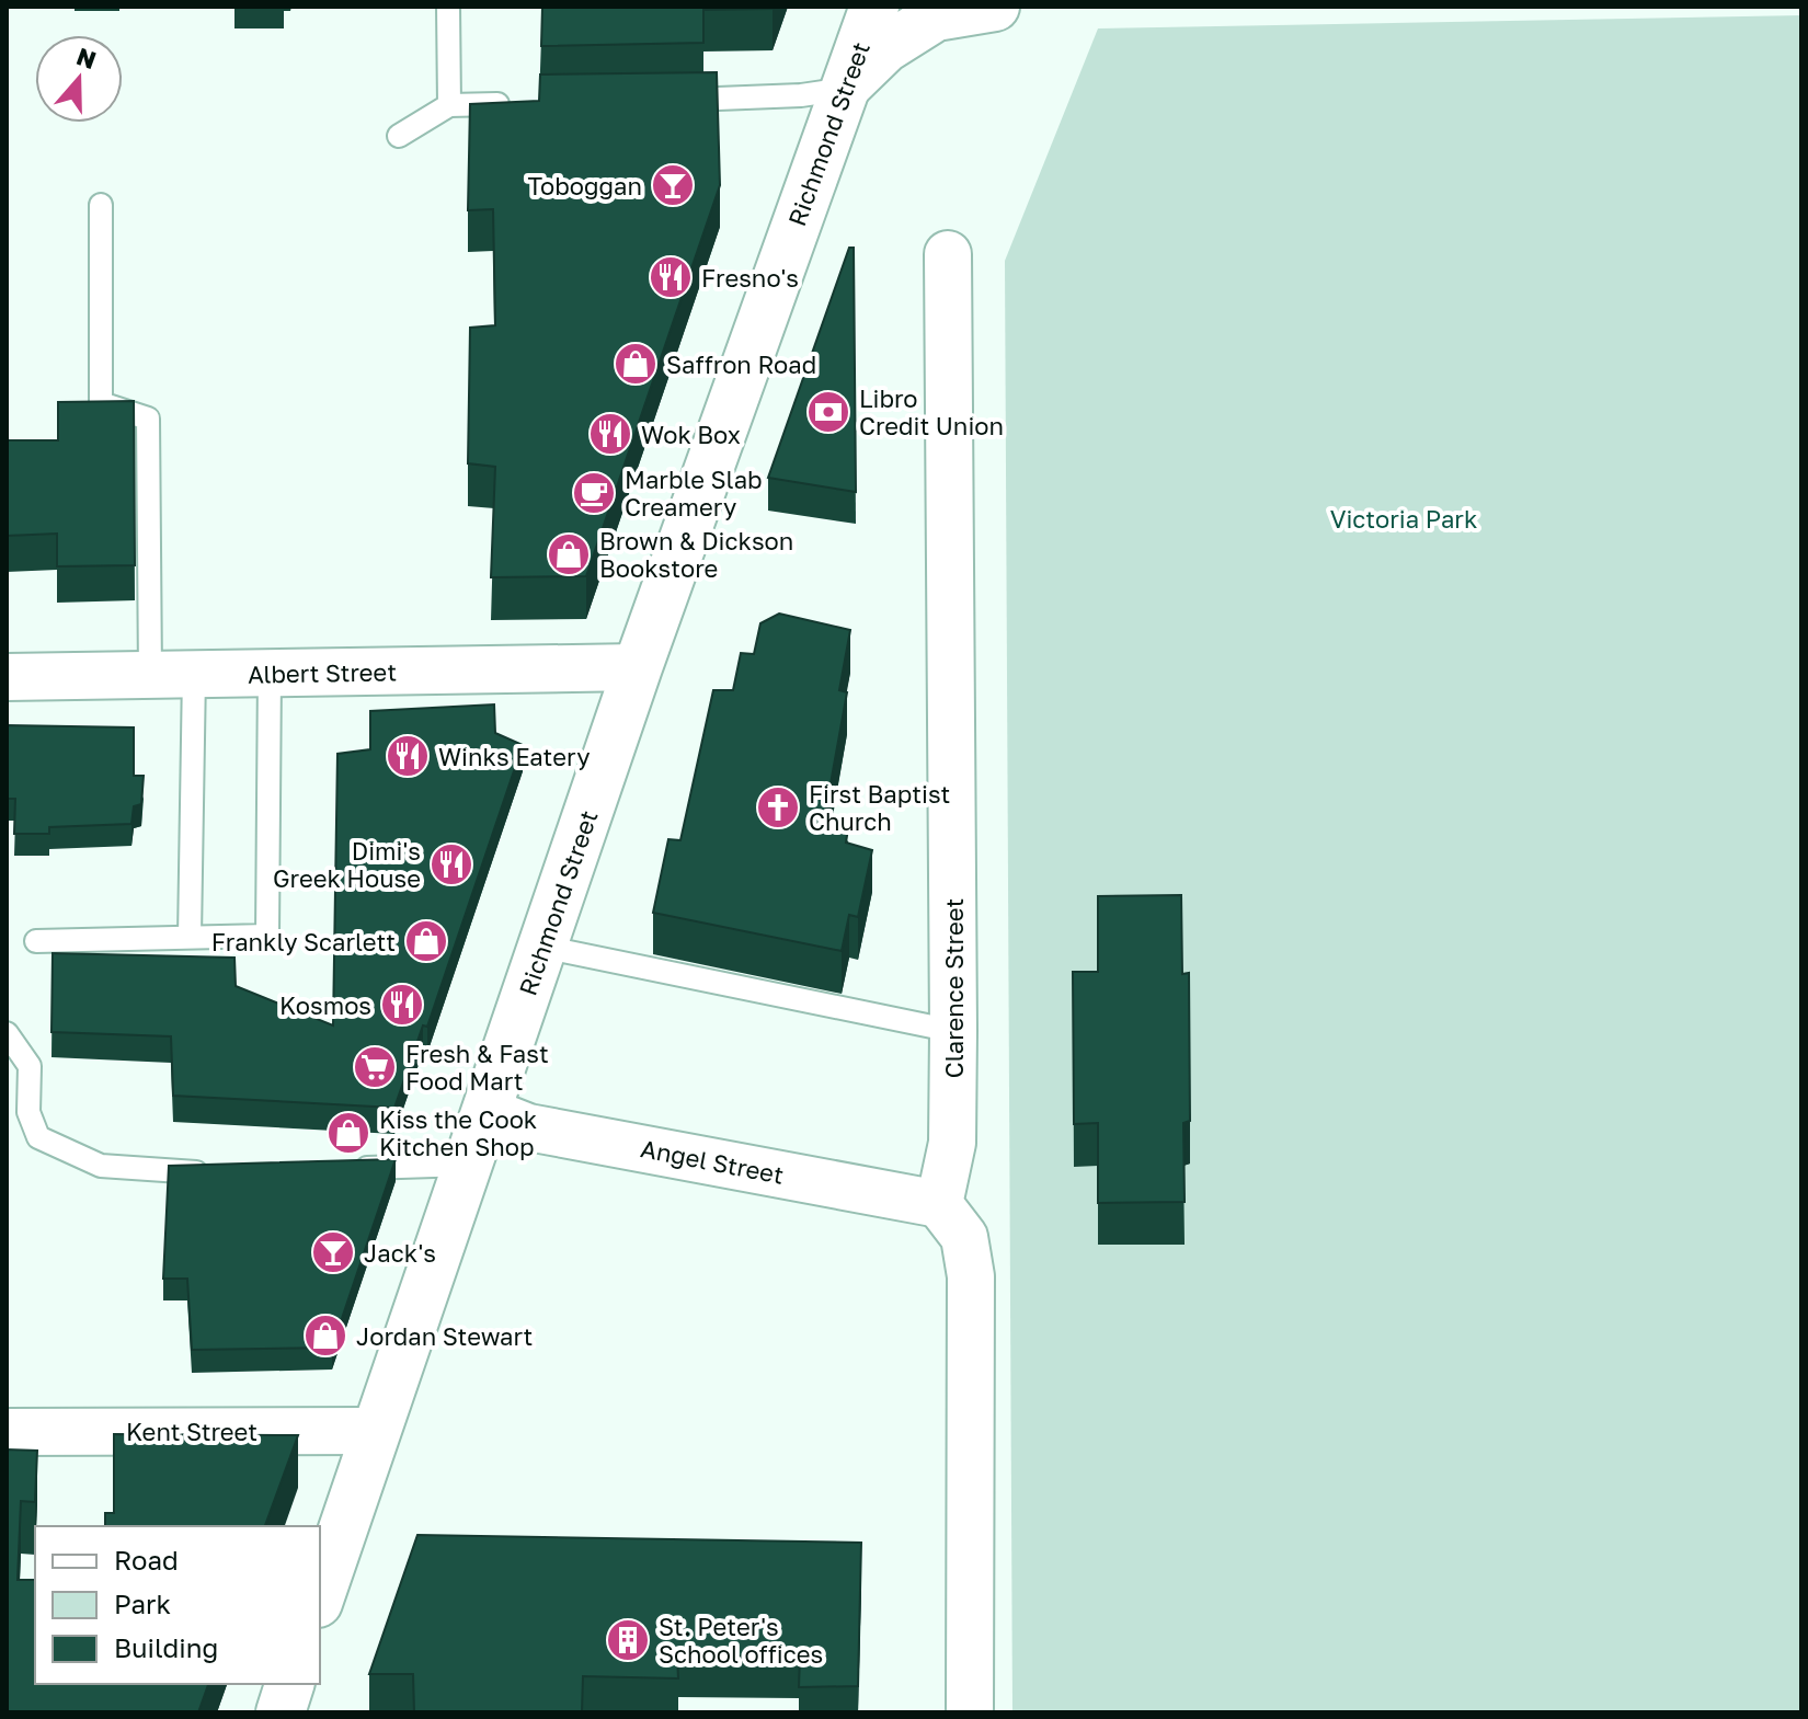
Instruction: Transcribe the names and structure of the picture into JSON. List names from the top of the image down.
{
  "streets": {
    "main road": ["Richmond Street"],
    "street": [
      "Albert Street",
      "Clarence Street",
      "Angel Street",
      "Kent Street"
    ]
  },
  "crossings": [
    ["Richmond Street", "Albert Street"],
    ["Richmond Street", "Angel Street"],
    ["Richmond Street", "Kent Street"],
    ["Clarence Street", "Angel Street"]
  ],
  "parks": ["Victoria Park"],
  "places": {
    "bar": ["Toboggan", "Jack's"],
    "restaurant": [
      "Fresno's",
      "Wok Box",
      "Winks Eatery",
      "Dimi's Greek House",
      "Kosmos"
    ],
    "shop": [
      "Saffron Road",
      "Brown & Dickson Bookstore",
      "Frankly Scarlett",
      "Kiss the Cook Kitchen Shop",
      "Jordan Stewart"
    ],
    "bank": ["Libro Credit Union"],
    "cafe": ["Marble Slab Creamery"],
    "church": ["First Baptist Church"],
    "supermarket": ["Fresh & Fast Food Mart"],
    "building": ["St. Peter's School offices"]
  },
  "legend": ["Road", "Park", "Building"],
  "north": "top"
}
